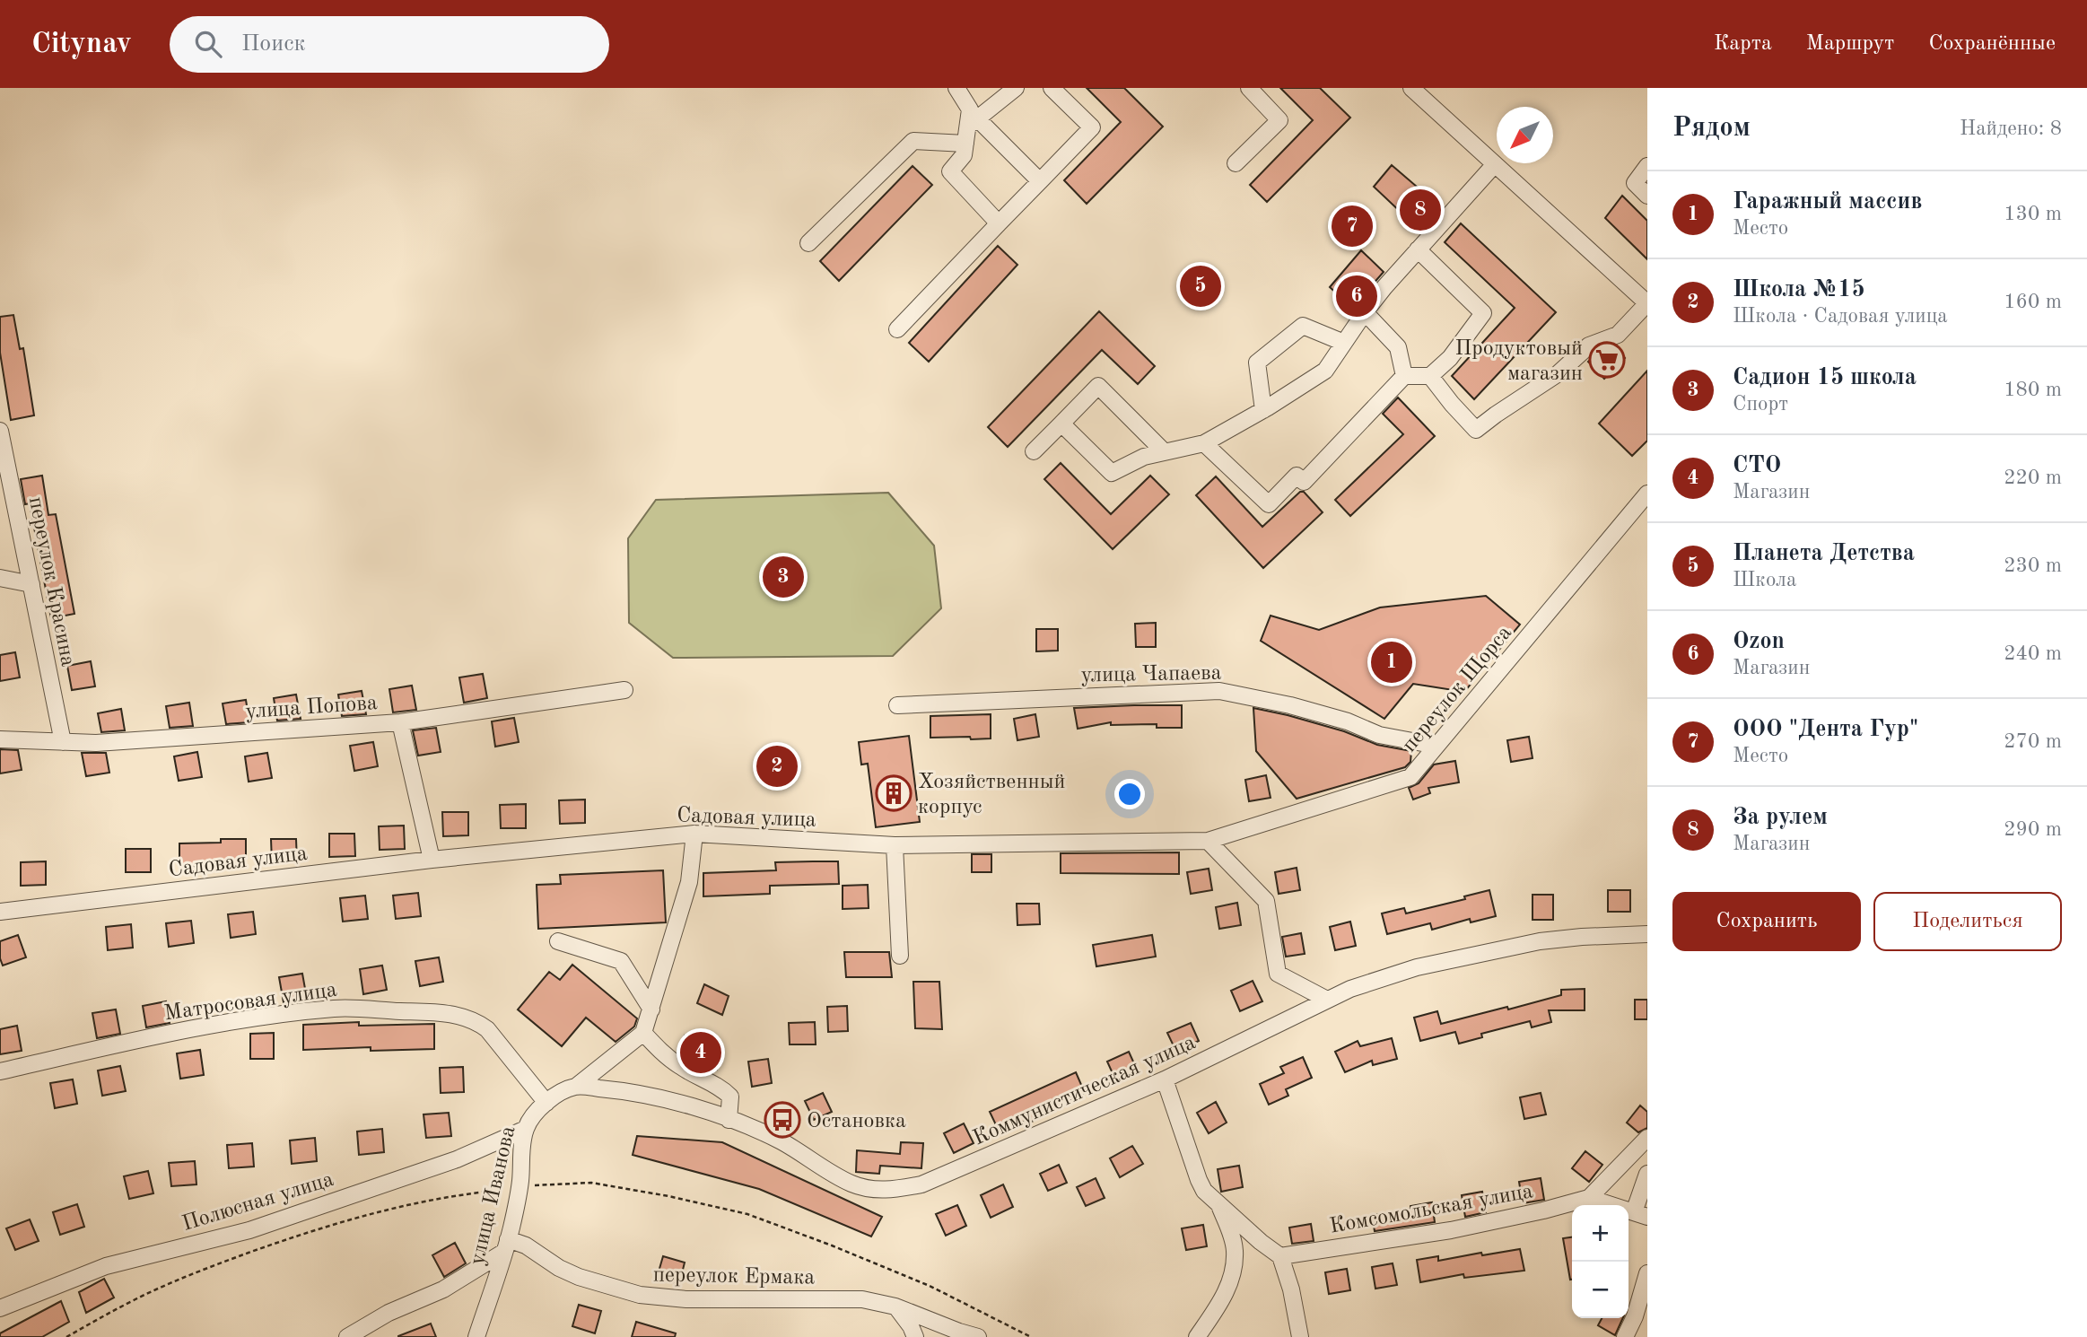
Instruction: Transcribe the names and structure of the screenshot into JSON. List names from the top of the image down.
{
  "streets": {
    "street": [
      "переулок Красина",
      "улица Чапаева",
      "переулок Щорса",
      "улица Попова",
      "Садовая улица",
      "Матросовая улица",
      "Коммунистическая улица",
      "улица Иванова",
      "Полюсная улица",
      "Комсомольская улица",
      "переулок Ермака"
    ]
  },
  "crossings": [
    ["переулок Красина", "улица Попова"],
    ["улица Чапаева", "переулок Щорса"],
    ["переулок Щорса", "Садовая улица"],
    ["Матросовая улица", "улица Иванова"],
    ["улица Иванова", "Полюсная улица"],
    ["улица Иванова", "переулок Ермака"]
  ],
  "places": {
    "supermarket": ["Продуктовый магазин"],
    "building": ["Хозяйственный корпус"],
    "bus stop": ["Остановка"]
  },
  "north": "bottom left",
  "page": {
    "header": "Citynav",
    "search": "Поиск",
    "nav": ["Карта", "Маршрут", "Сохранённые"],
    "heading": ["Рядом", "Найдено: 8"],
    "list": [
      {
        "mark": "1",
        "name": "Гаражный массив",
        "note": "Место",
        "value": "130 m"
      },
      {
        "mark": "2",
        "name": "Школа №15",
        "note": "Школа · Садовая улица",
        "value": "160 m"
      },
      {
        "mark": "3",
        "name": "Садион 15 школа",
        "note": "Спорт",
        "value": "180 m"
      },
      {
        "mark": "4",
        "name": "СТО",
        "note": "Магазин",
        "value": "220 m"
      },
      {
        "mark": "5",
        "name": "Планета Детства",
        "note": "Школа",
        "value": "230 m"
      },
      {
        "mark": "6",
        "name": "Ozon",
        "note": "Магазин",
        "value": "240 m"
      },
      {
        "mark": "7",
        "name": "ООО \"Дента Гур\"",
        "note": "Место",
        "value": "270 m"
      },
      {
        "mark": "8",
        "name": "За рулем",
        "note": "Магазин",
        "value": "290 m"
      }
    ],
    "pins": [
      "8",
      "7",
      "5",
      "6",
      "3",
      "1",
      "2",
      "4"
    ],
    "buttons": ["Сохранить", "Поделиться"],
    "map_buttons": ["+", "−"]
  }
}
